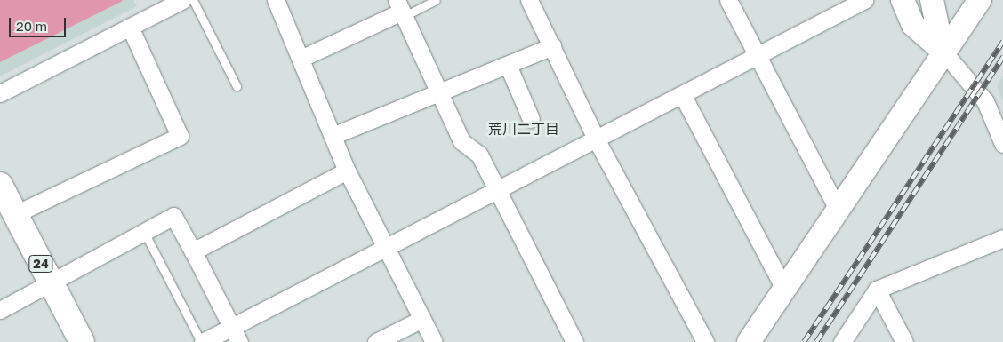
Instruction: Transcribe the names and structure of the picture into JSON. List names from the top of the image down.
{
  "streets": {
    "main road": ["24"]
  },
  "districts": ["荒川二丁目"],
  "scale_bar": "20 m"
}
